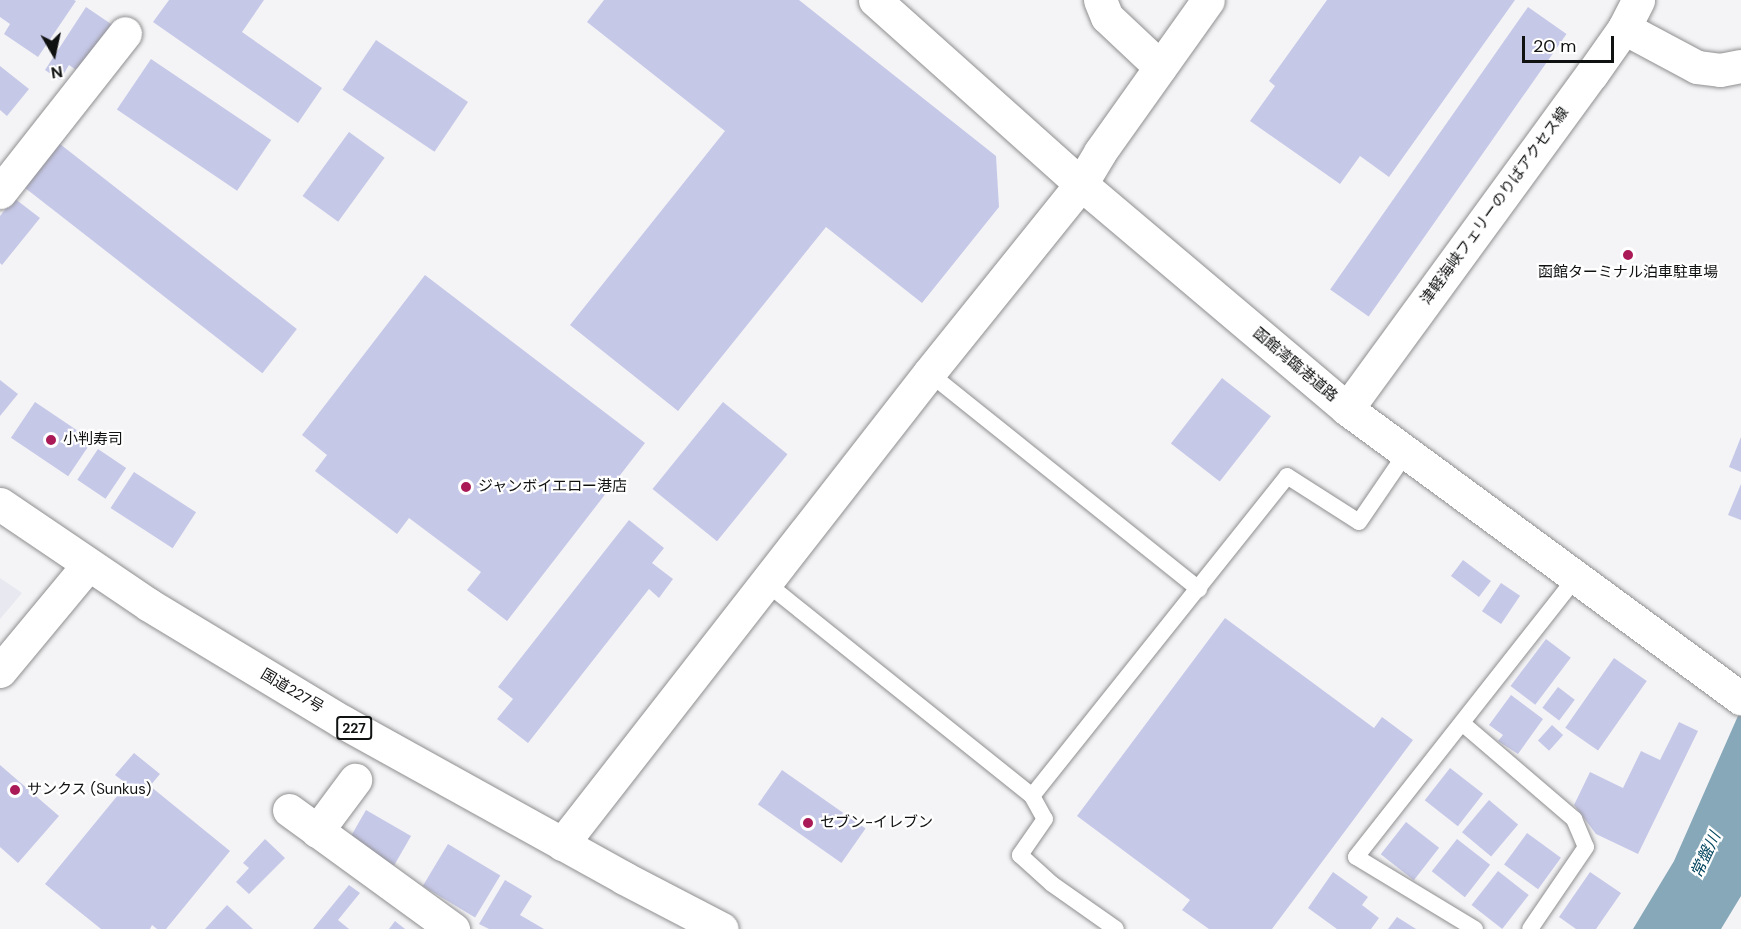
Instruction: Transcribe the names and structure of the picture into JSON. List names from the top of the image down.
{
  "streets": {
    "main road": [
      "津軽海峡フェリーのりばアクセス線",
      "函館湾臨港道路",
      "国道227号",
      "227"
    ]
  },
  "crossings": [
    ["津軽海峡フェリーのりばアクセス線", "函館湾臨港道路"]
  ],
  "water": ["常盤川"],
  "places": [
    "函館ターミナル泊車駐車場",
    "小判寿司",
    "ジャンボイエロー港店",
    "サンクス (Sunkus)",
    "セブン-イレブン"
  ],
  "scale_bar": "20 m",
  "north": "bottom"
}
